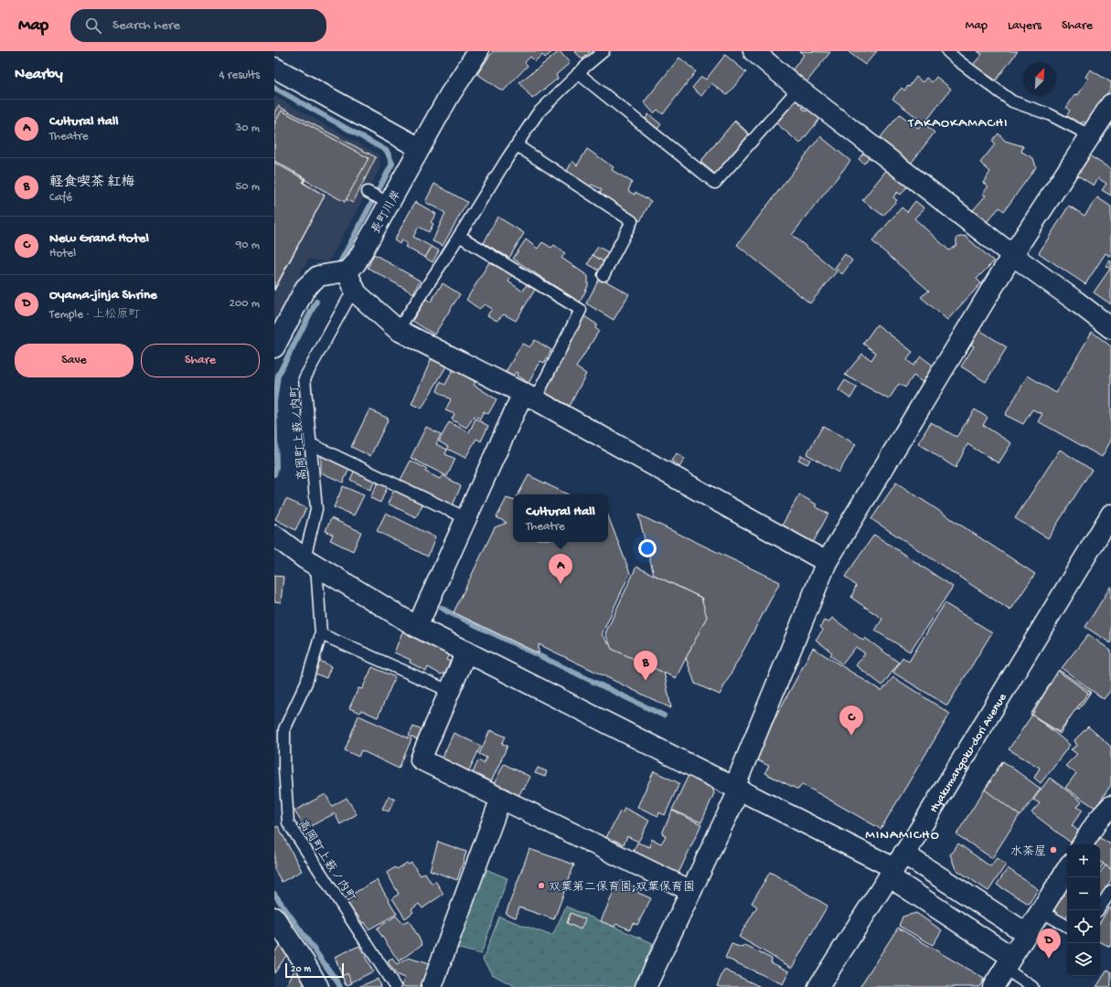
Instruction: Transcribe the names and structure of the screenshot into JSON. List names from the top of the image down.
{
  "streets": {
    "main road": ["長町川岸", "Hyakumangoku-dori Avenue"],
    "lane": ["高岡町上薮ノ内町"]
  },
  "crossings": [
    ["長町川岸", "高岡町上薮ノ内町"]
  ],
  "districts": ["TAKAOKAMACHI", "MINAMICHO"],
  "places": ["水茶屋", "双葉第二保育園;双葉保育園"],
  "scale_bar": "20 m",
  "north": "top right",
  "page": {
    "header": "Map",
    "search": "Search here",
    "nav": ["Map", "Layers", "Share"],
    "heading": ["Nearby", "4 results"],
    "list": [
      {
        "mark": "A",
        "name": "Cultural Hall",
        "note": "Theatre",
        "value": "30 m"
      },
      {
        "mark": "B",
        "name": "軽食喫茶 紅梅",
        "note": "Café",
        "value": "50 m"
      },
      {
        "mark": "C",
        "name": "New Grand Hotel",
        "note": "Hotel",
        "value": "90 m"
      },
      {
        "mark": "D",
        "name": "Oyama-jinja Shrine",
        "note": "Temple · 上松原町",
        "value": "200 m"
      }
    ],
    "buttons": ["Save", "Share"],
    "popup": ["Cultural Hall", "Theatre"],
    "pins": [
      "A",
      "B",
      "C",
      "D"
    ],
    "map_buttons": ["+", "−"],
    "scale": "20 m"
  }
}
